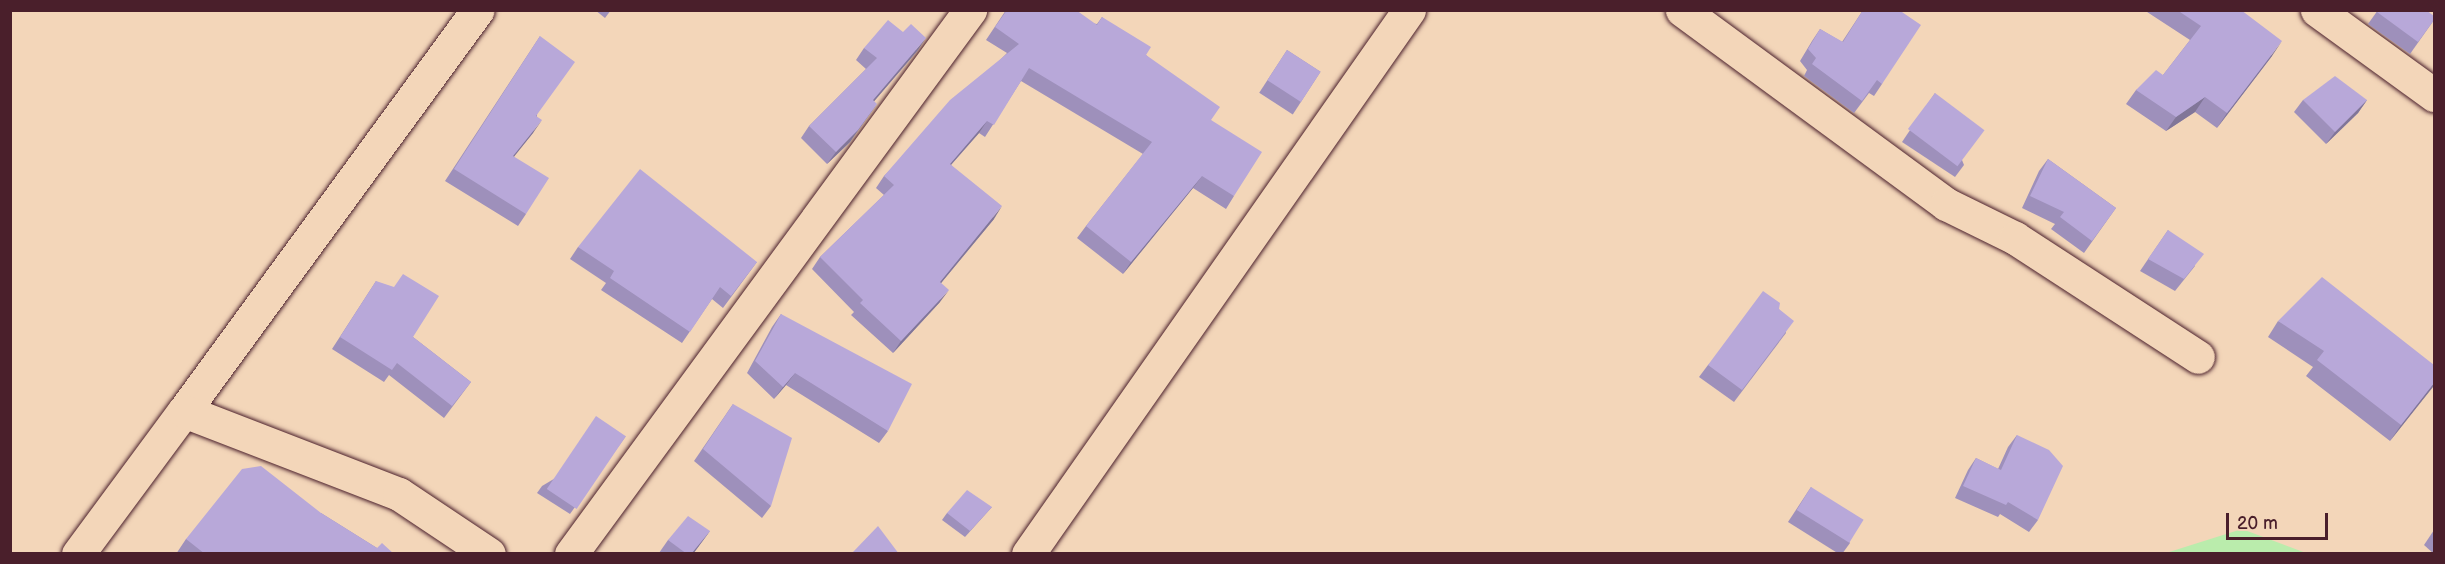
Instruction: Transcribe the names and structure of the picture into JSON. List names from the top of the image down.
{
  "scale_bar": "20 m"
}
